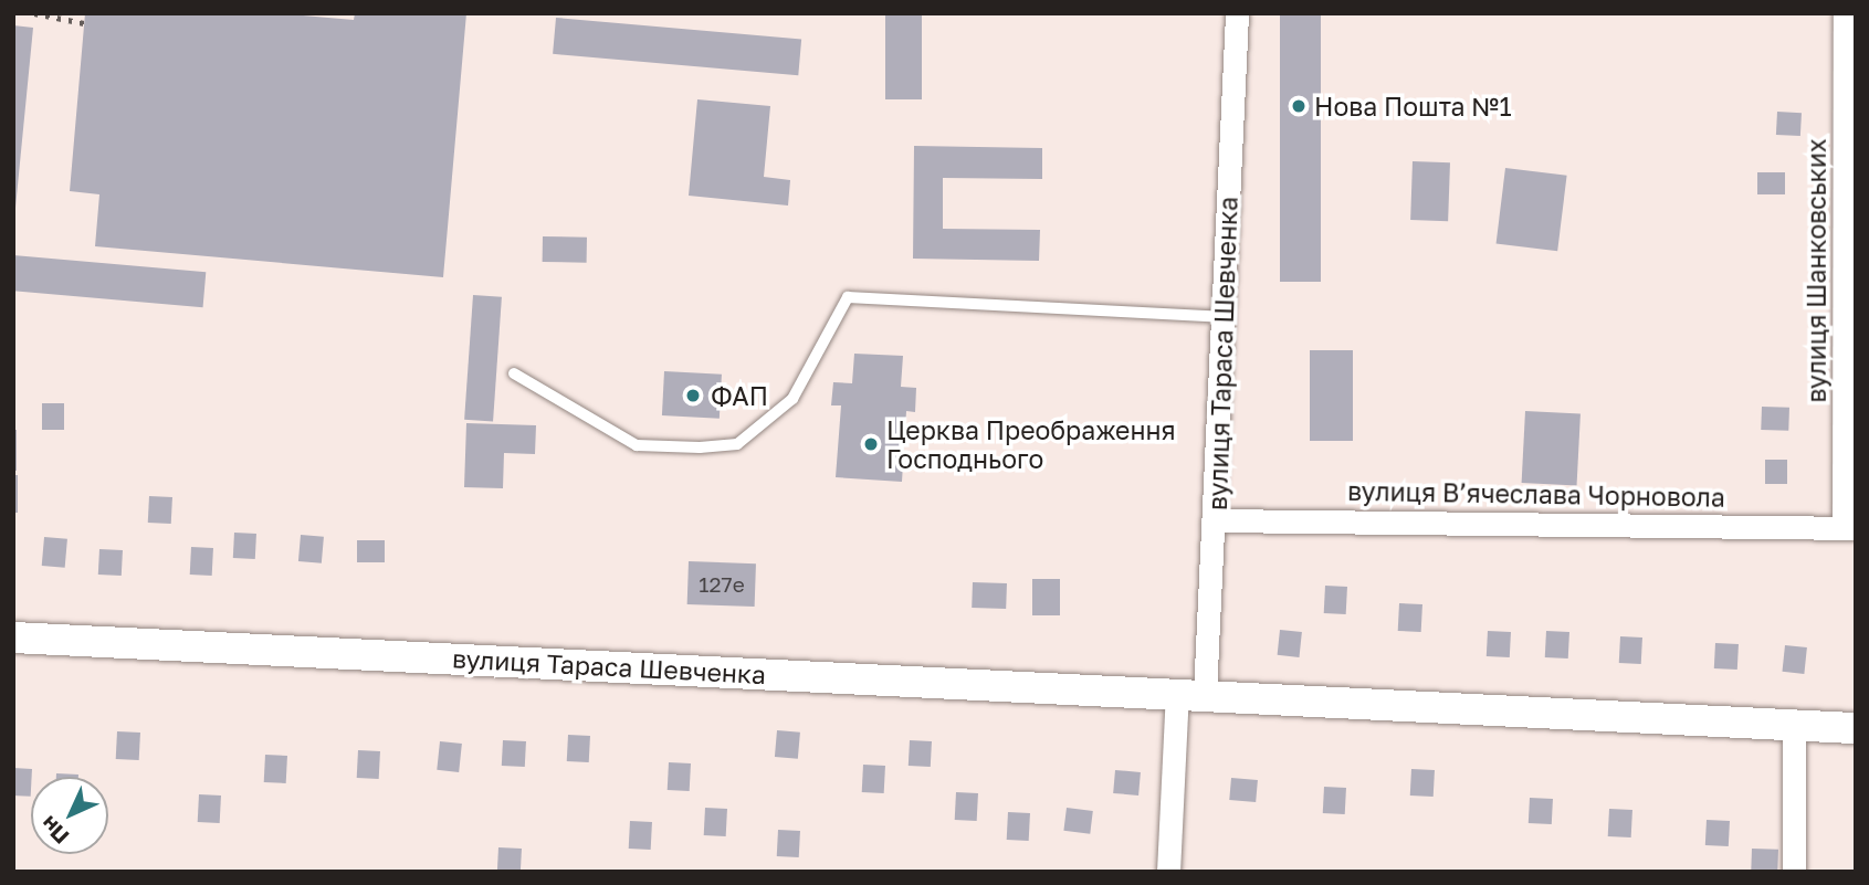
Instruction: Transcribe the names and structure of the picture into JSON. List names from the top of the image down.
{
  "streets": {
    "street": ["вулиця Шанковських", "вулиця Тараса Шевченка", "вулиця Вʼячеслава Чорновола"]
  },
  "crossings": [
    ["вулиця Шанковських", "вулиця Вʼячеслава Чорновола"],
    ["вулиця Тараса Шевченка", "вулиця Вʼячеслава Чорновола"]
  ],
  "places": ["Нова Пошта №1", "ФАП", "Церква Преображення Господнього"],
  "house_numbers": ["127е"],
  "north": "bottom left"
}
